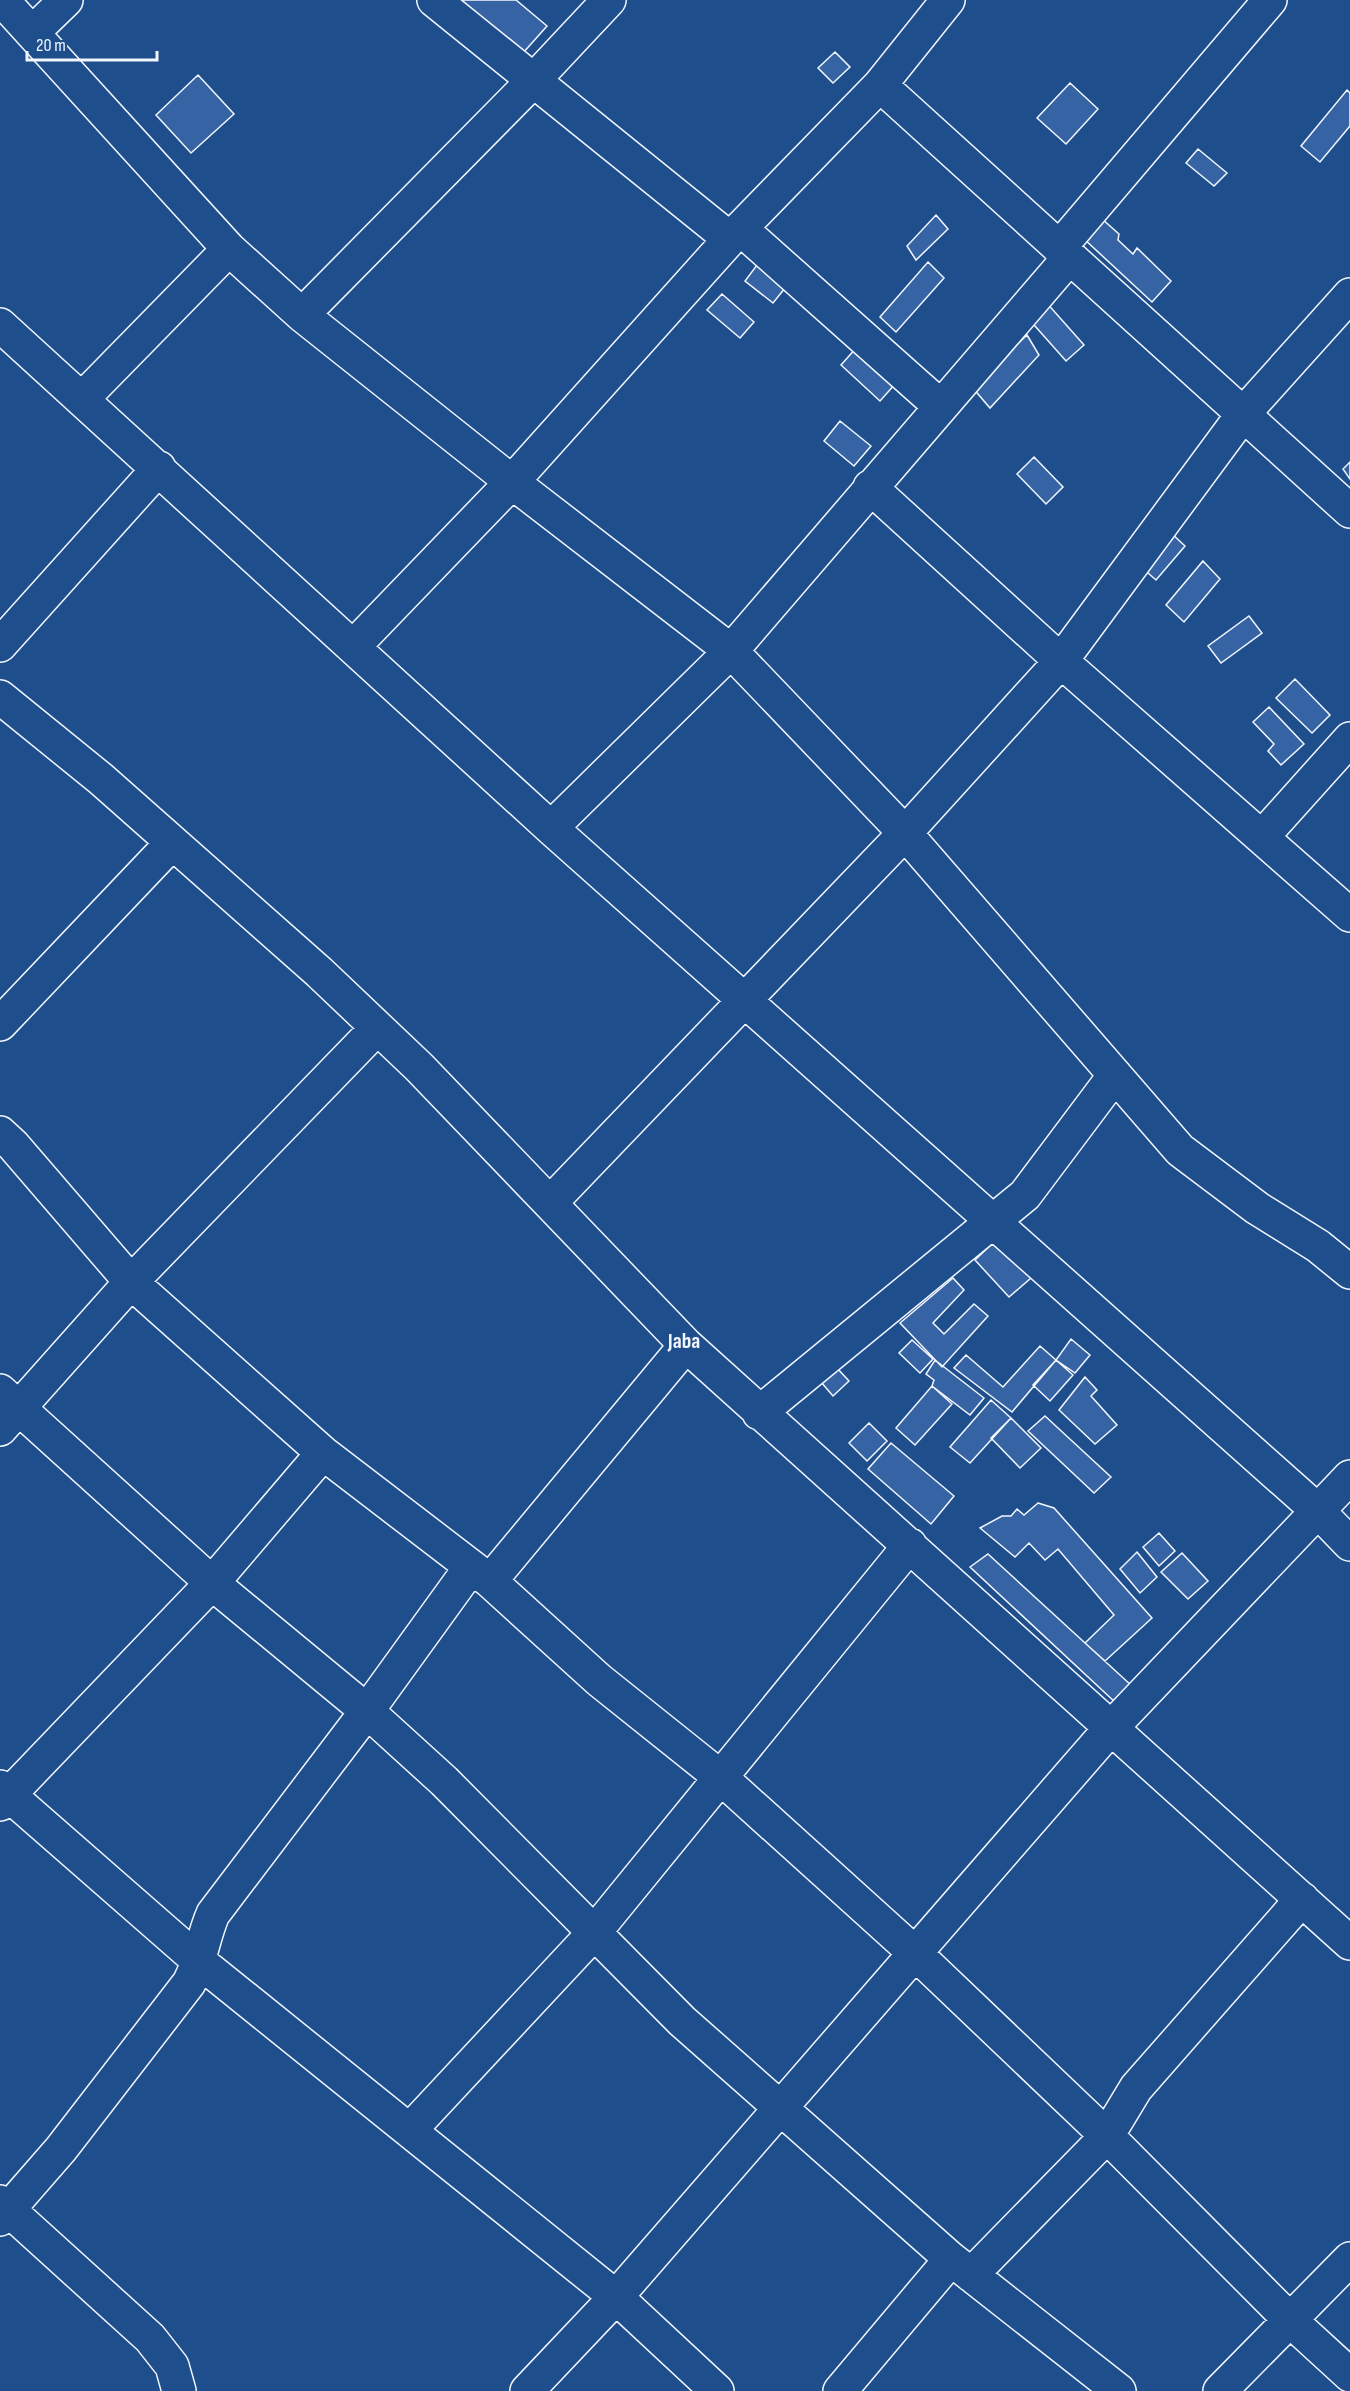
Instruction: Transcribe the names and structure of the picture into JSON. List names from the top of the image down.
{
  "districts": ["Jaba"],
  "scale_bar": "20 m"
}
